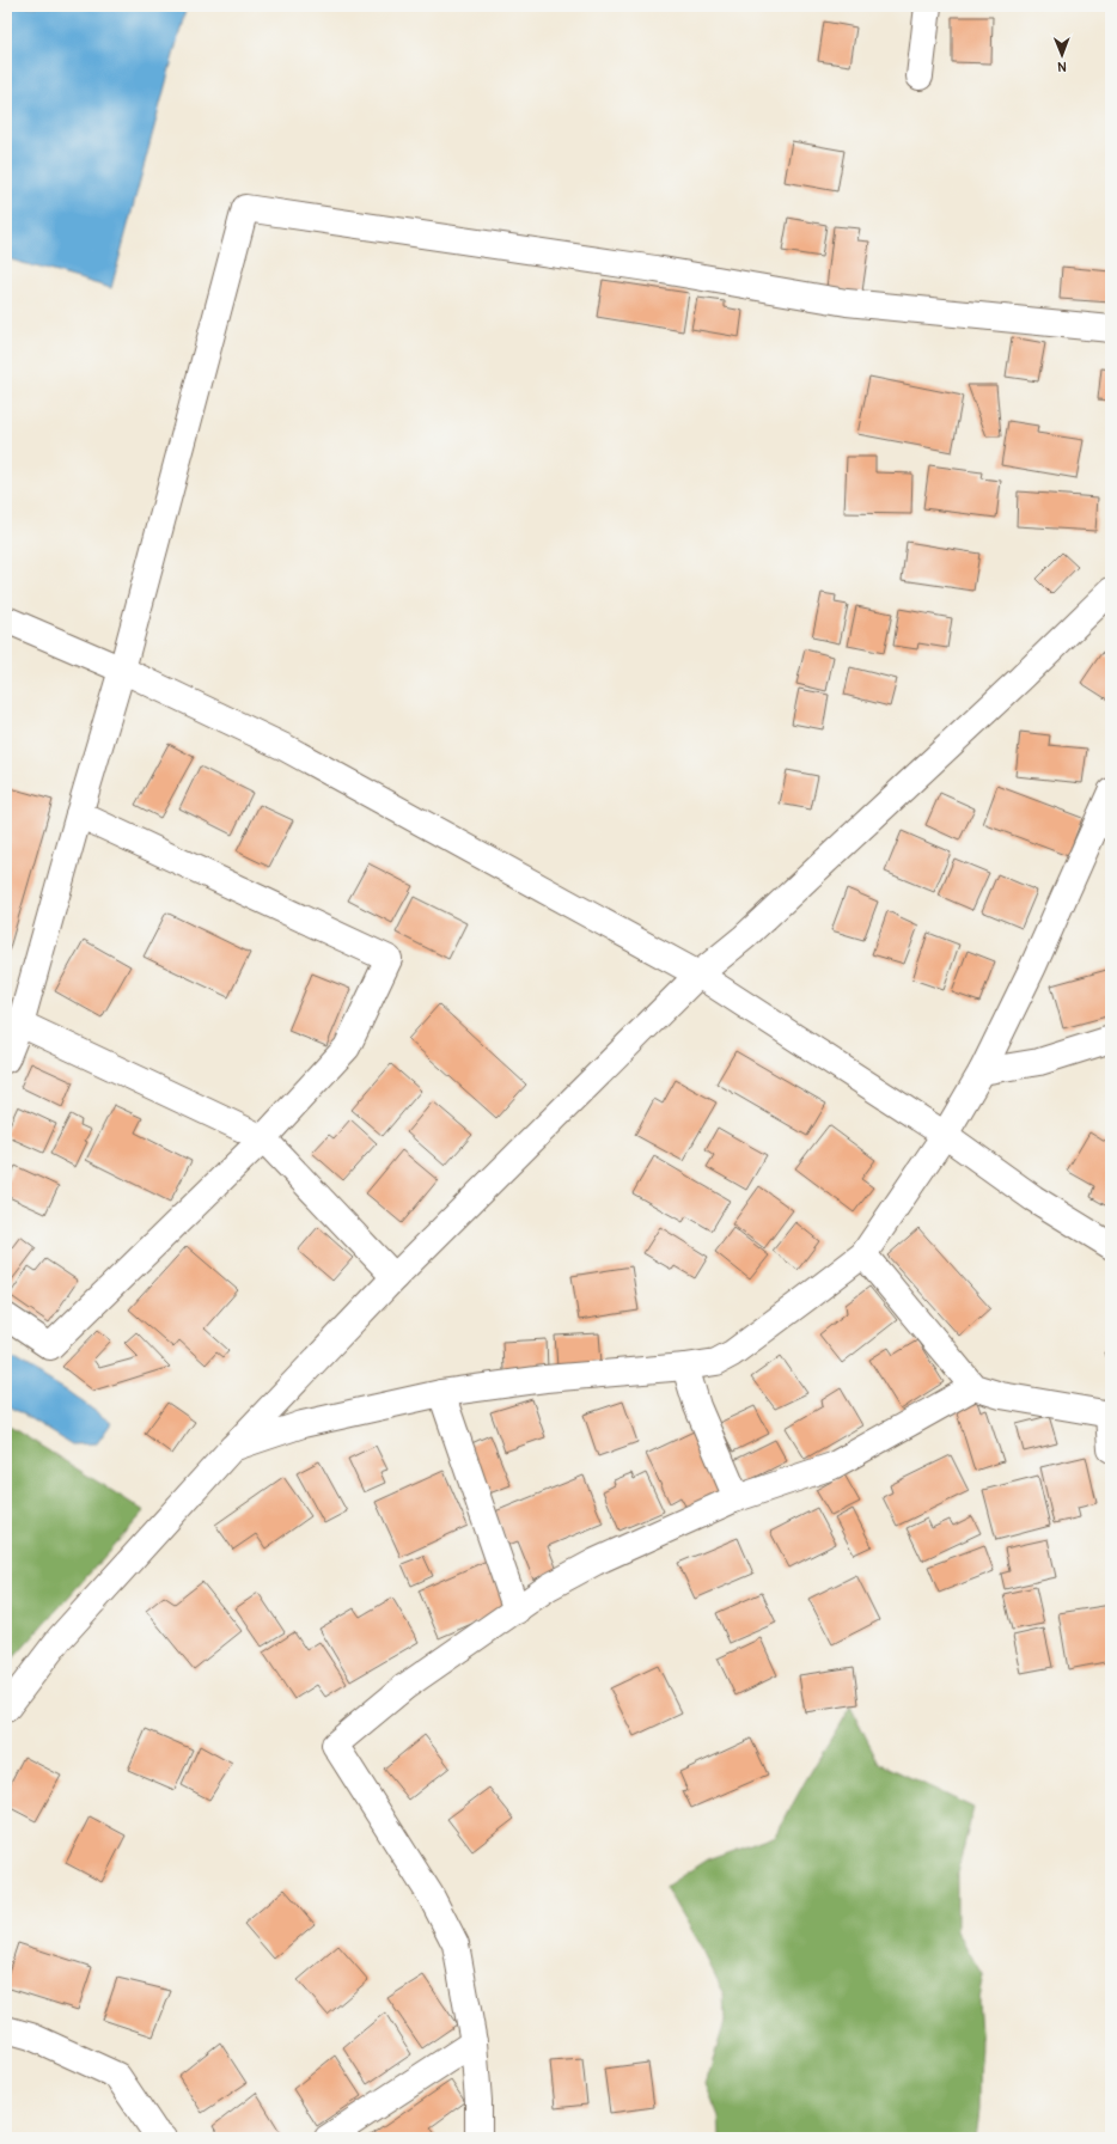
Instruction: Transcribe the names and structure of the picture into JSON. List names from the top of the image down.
{
  "north": "bottom"
}
